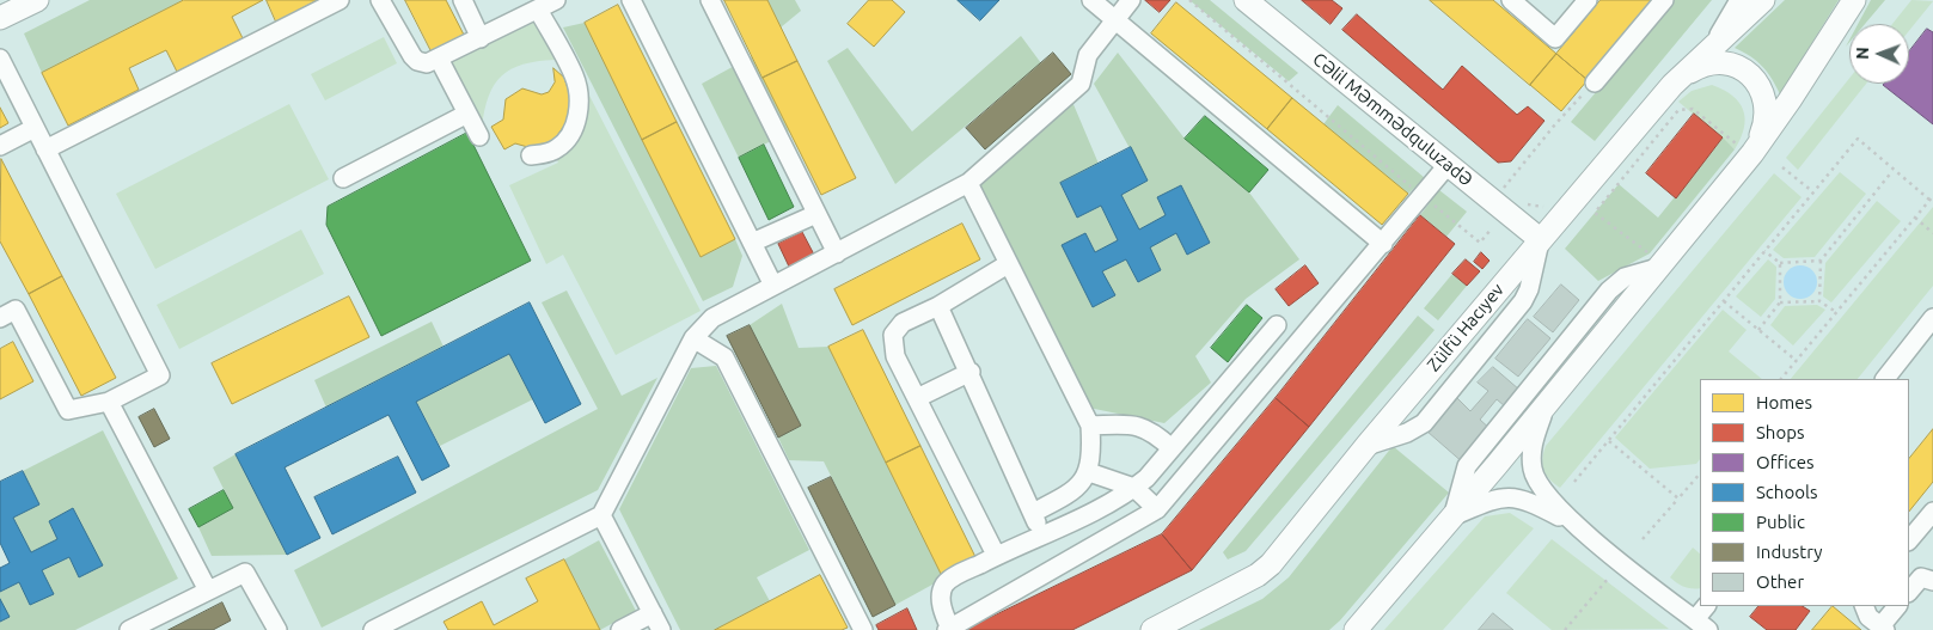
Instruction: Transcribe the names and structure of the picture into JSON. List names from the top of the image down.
{
  "streets": {
    "main road": ["Cəlil Məmmədquluzadə", "Zülfü Hacıyev"]
  },
  "crossings": [
    ["Cəlil Məmmədquluzadə", "Zülfü Hacıyev"]
  ],
  "legend": [
    "Homes",
    "Shops",
    "Offices",
    "Schools",
    "Public",
    "Industry",
    "Other"
  ],
  "north": "left"
}
